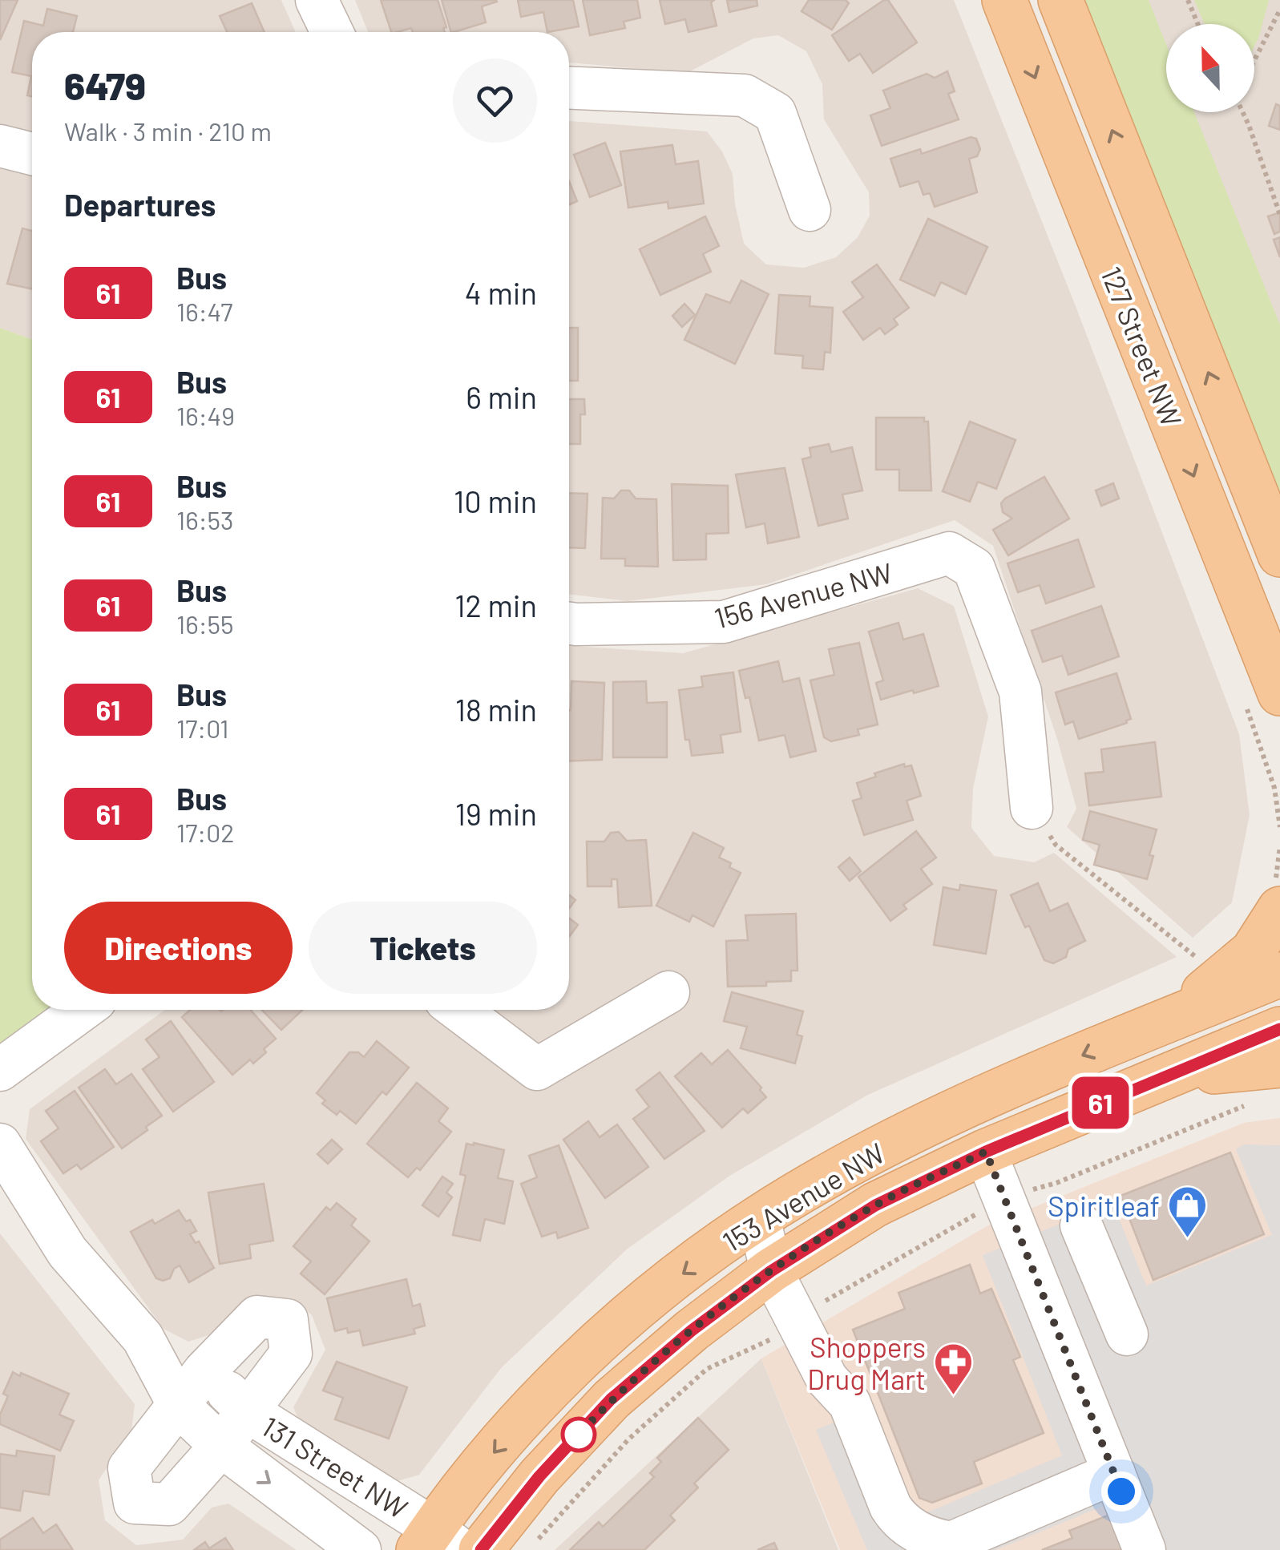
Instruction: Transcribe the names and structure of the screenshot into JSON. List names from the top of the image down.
{
  "streets": {
    "main road": ["127 Street NW", "153 Avenue NW"],
    "street": ["156 Avenue NW", "131 Street NW"]
  },
  "crossings": [
    ["153 Avenue NW", "131 Street NW"]
  ],
  "places": {
    "shop": ["Spiritleaf"],
    "pharmacy": ["Shoppers Drug Mart"]
  },
  "lines": ["bus line 61"],
  "north": "top",
  "page": {
    "on_map": "61",
    "heading": [
      ["6479", "Walk · 3 min · 210 m"],
      "Departures"
    ],
    "list": [
      {
        "mark": "61",
        "name": "Bus",
        "note": "16:47",
        "value": "4 min"
      },
      {
        "mark": "61",
        "name": "Bus",
        "note": "16:49",
        "value": "6 min"
      },
      {
        "mark": "61",
        "name": "Bus",
        "note": "16:53",
        "value": "10 min"
      },
      {
        "mark": "61",
        "name": "Bus",
        "note": "16:55",
        "value": "12 min"
      },
      {
        "mark": "61",
        "name": "Bus",
        "note": "17:01",
        "value": "18 min"
      },
      {
        "mark": "61",
        "name": "Bus",
        "note": "17:02",
        "value": "19 min"
      }
    ],
    "buttons": ["Directions", "Tickets"]
  }
}
